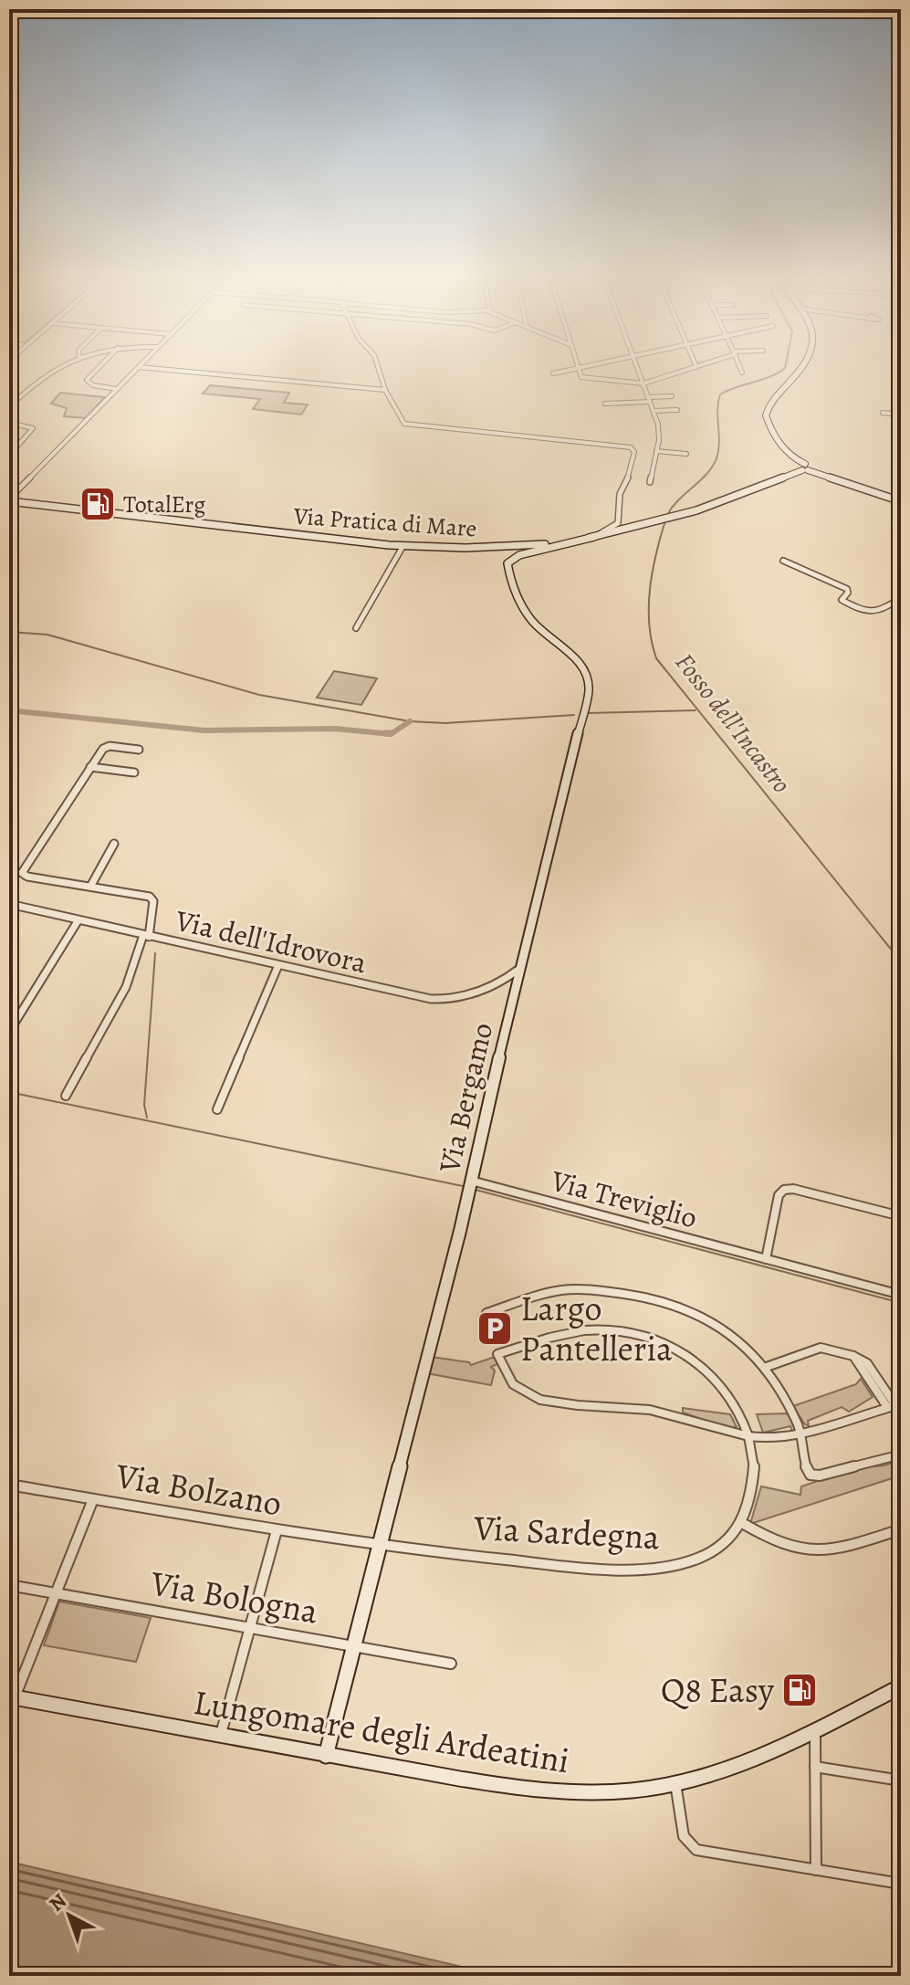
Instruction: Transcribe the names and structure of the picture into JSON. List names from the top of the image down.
{
  "streets": {
    "street": [
      "Via Pratica di Mare",
      "Via dell'Idrovora",
      "Via Bergamo",
      "Via Treviglio",
      "Via Bolzano",
      "Via Sardegna",
      "Via Bologna",
      "Lungomare degli Ardeatini"
    ]
  },
  "crossings": [
    ["Via Pratica di Mare", "Via Bergamo"],
    ["Via dell'Idrovora", "Via Bergamo"],
    ["Via Bergamo", "Via Treviglio"],
    ["Via Bergamo", "Via Bolzano"],
    ["Via Bergamo", "Via Sardegna"],
    ["Via Bergamo", "Via Bologna"],
    ["Via Bergamo", "Lungomare degli Ardeatini"],
    ["Via Bolzano", "Via Sardegna"]
  ],
  "water": ["Fosso dell'Incastro"],
  "places": {
    "fuel station": ["TotalErg", "Q8 Easy"],
    "parking": ["Largo Pantelleria"]
  },
  "north": "top left"
}
